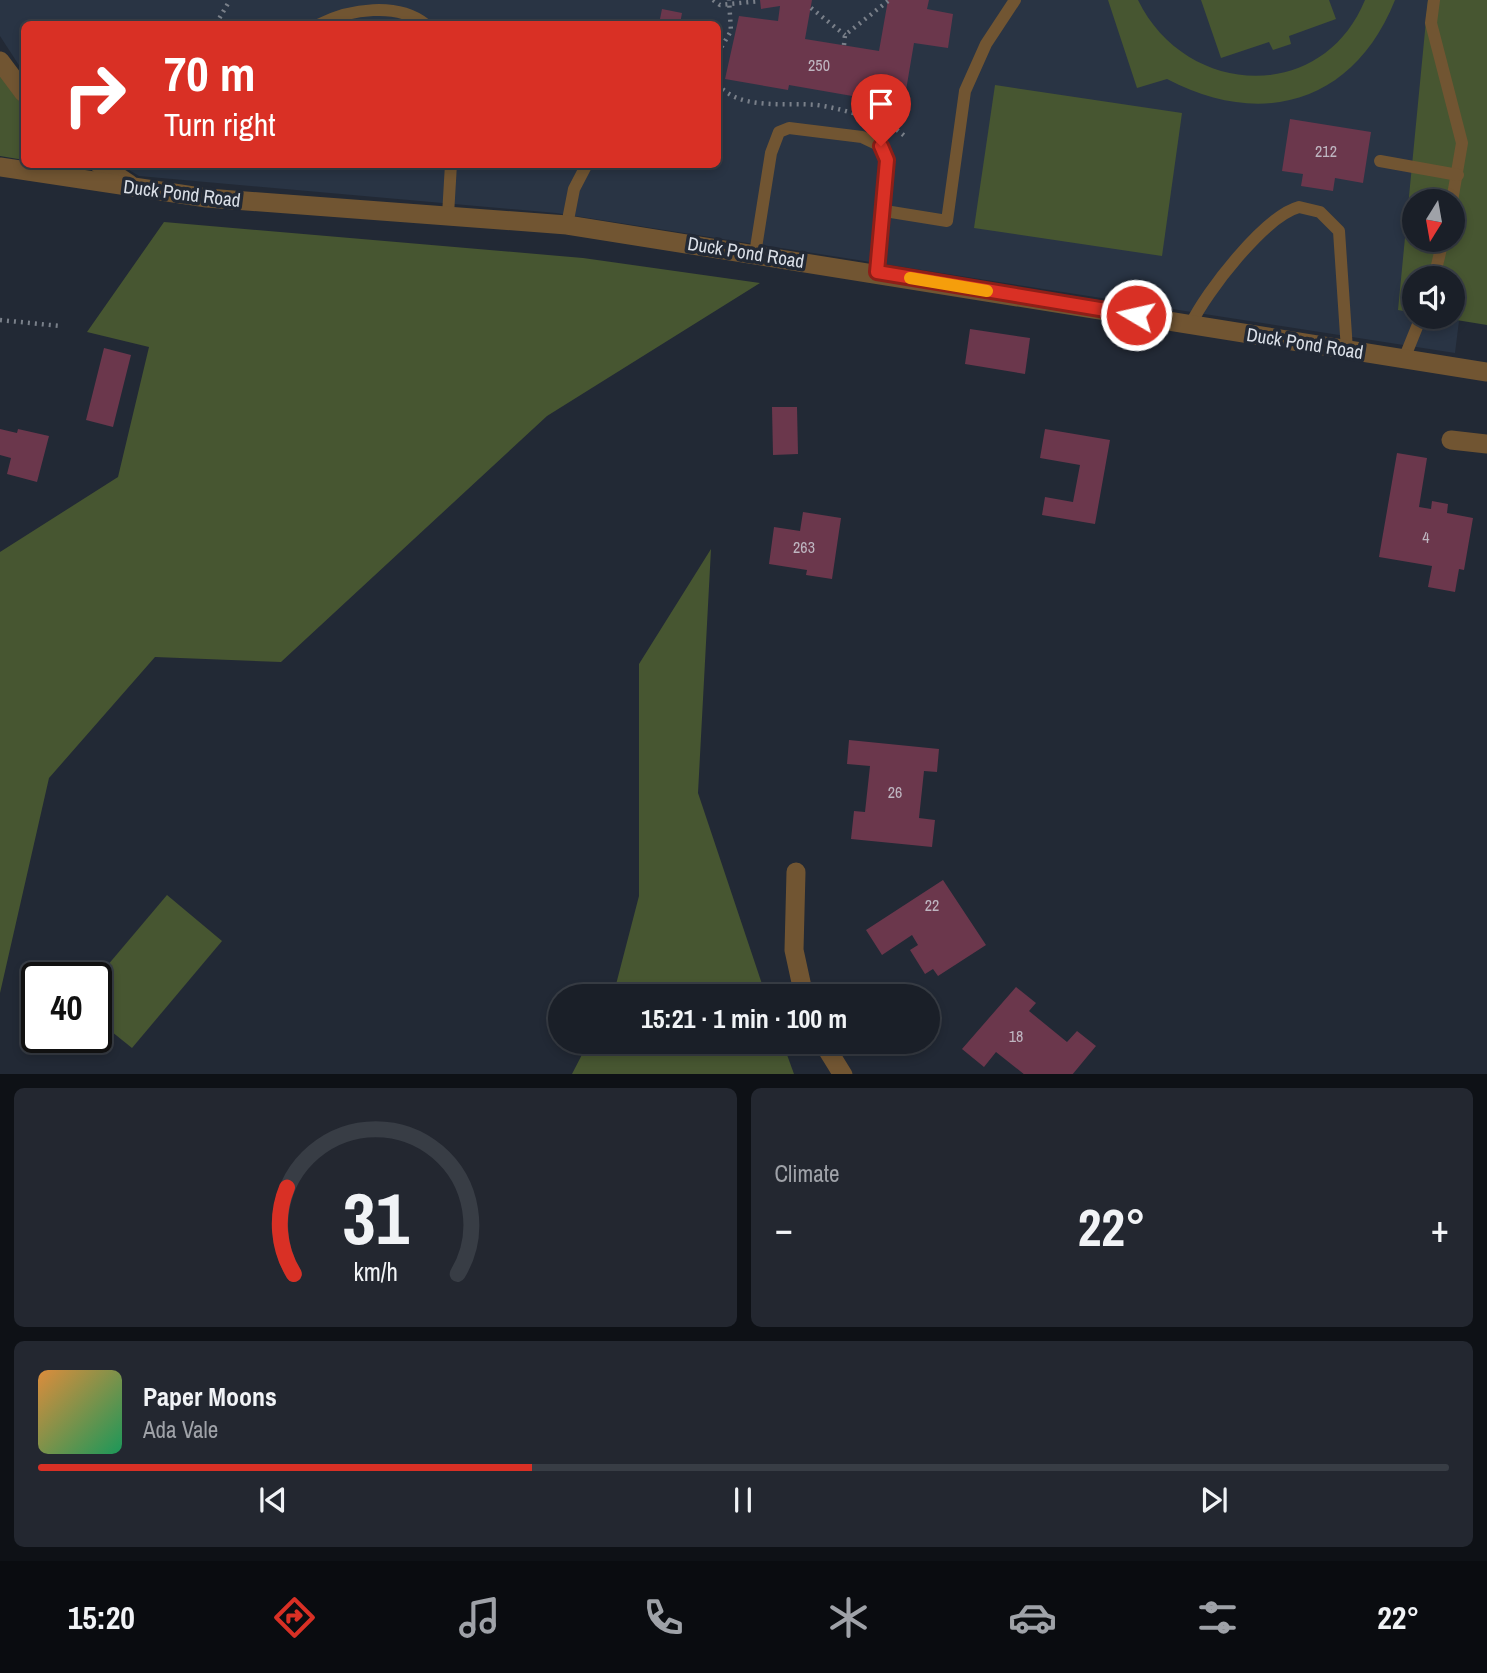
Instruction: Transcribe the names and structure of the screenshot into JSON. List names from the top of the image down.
{
  "streets": {
    "street": ["Duck Pond Road"]
  },
  "house_numbers": [
    "250",
    "212",
    "4",
    "263",
    "26",
    "22",
    "18"
  ],
  "north": "bottom",
  "page": {
    "turn": ["70 m", "Turn right"],
    "limit": "40",
    "trip": "15:21 · 1 min · 100 m",
    "tile": "Climate",
    "heat": ["−", "22°", "+"],
    "song": ["Paper Moons", "Ada Vale"],
    "tabs": ["15:20", "22°"],
    "gauge": ["31", "km/h"]
  }
}
